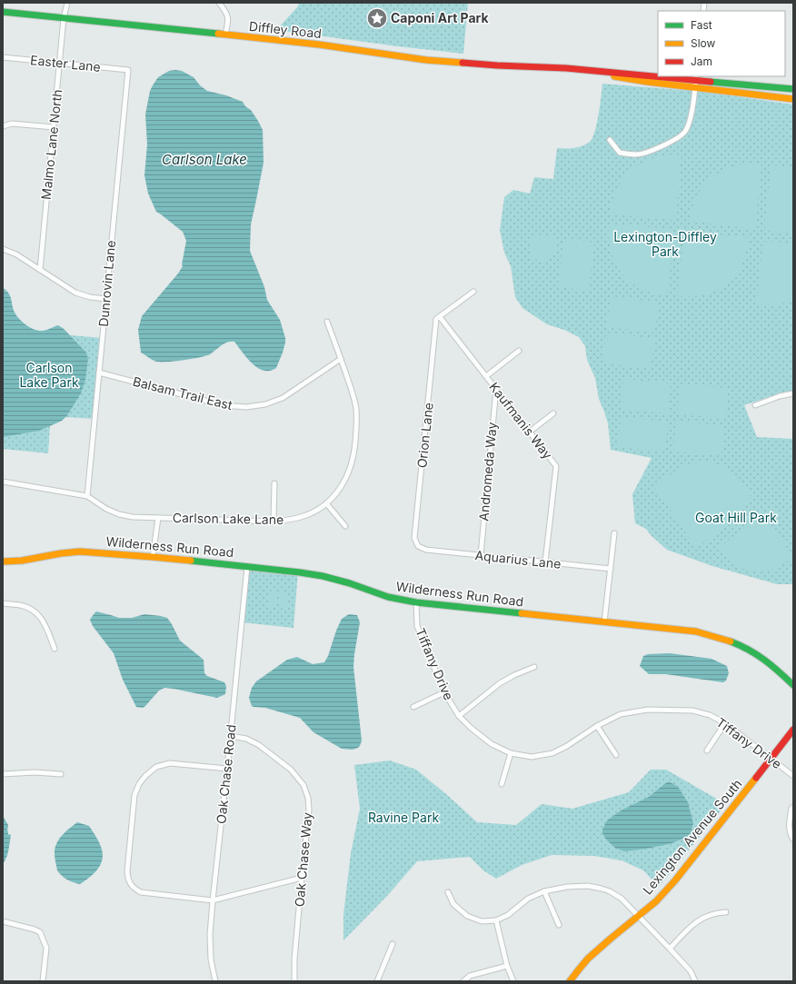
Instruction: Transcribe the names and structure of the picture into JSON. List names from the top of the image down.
{
  "streets": {
    "street": [
      "Diffley Road",
      "Easter Lane",
      "Malmo Lane North",
      "Dunrovin Lane",
      "Balsam Trail East",
      "Kaufmanis Way",
      "Orion Lane",
      "Andromeda Way",
      "Carlson Lake Lane",
      "Wilderness Run Road",
      "Aquarius Lane",
      "Tiffany Drive",
      "Oak Chase Road",
      "Lexington Avenue South",
      "Oak Chase Way"
    ]
  },
  "crossings": [
    ["Diffley Road", "Malmo Lane North"],
    ["Easter Lane", "Malmo Lane North"],
    ["Easter Lane", "Dunrovin Lane"],
    ["Dunrovin Lane", "Balsam Trail East"],
    ["Dunrovin Lane", "Carlson Lake Lane"],
    ["Balsam Trail East", "Carlson Lake Lane"],
    ["Kaufmanis Way", "Orion Lane"],
    ["Kaufmanis Way", "Andromeda Way"],
    ["Kaufmanis Way", "Aquarius Lane"],
    ["Orion Lane", "Aquarius Lane"],
    ["Andromeda Way", "Aquarius Lane"],
    ["Wilderness Run Road", "Tiffany Drive"],
    ["Wilderness Run Road", "Oak Chase Road"],
    ["Tiffany Drive", "Lexington Avenue South"],
    ["Oak Chase Road", "Oak Chase Way"]
  ],
  "water": ["Carlson Lake"],
  "parks": [
    "Lexington-Diffley Park",
    "Carlson Lake Park",
    "Goat Hill Park",
    "Ravine Park"
  ],
  "places": {
    "place": ["Caponi Art Park"]
  },
  "legend": ["Fast", "Slow", "Jam"]
}
